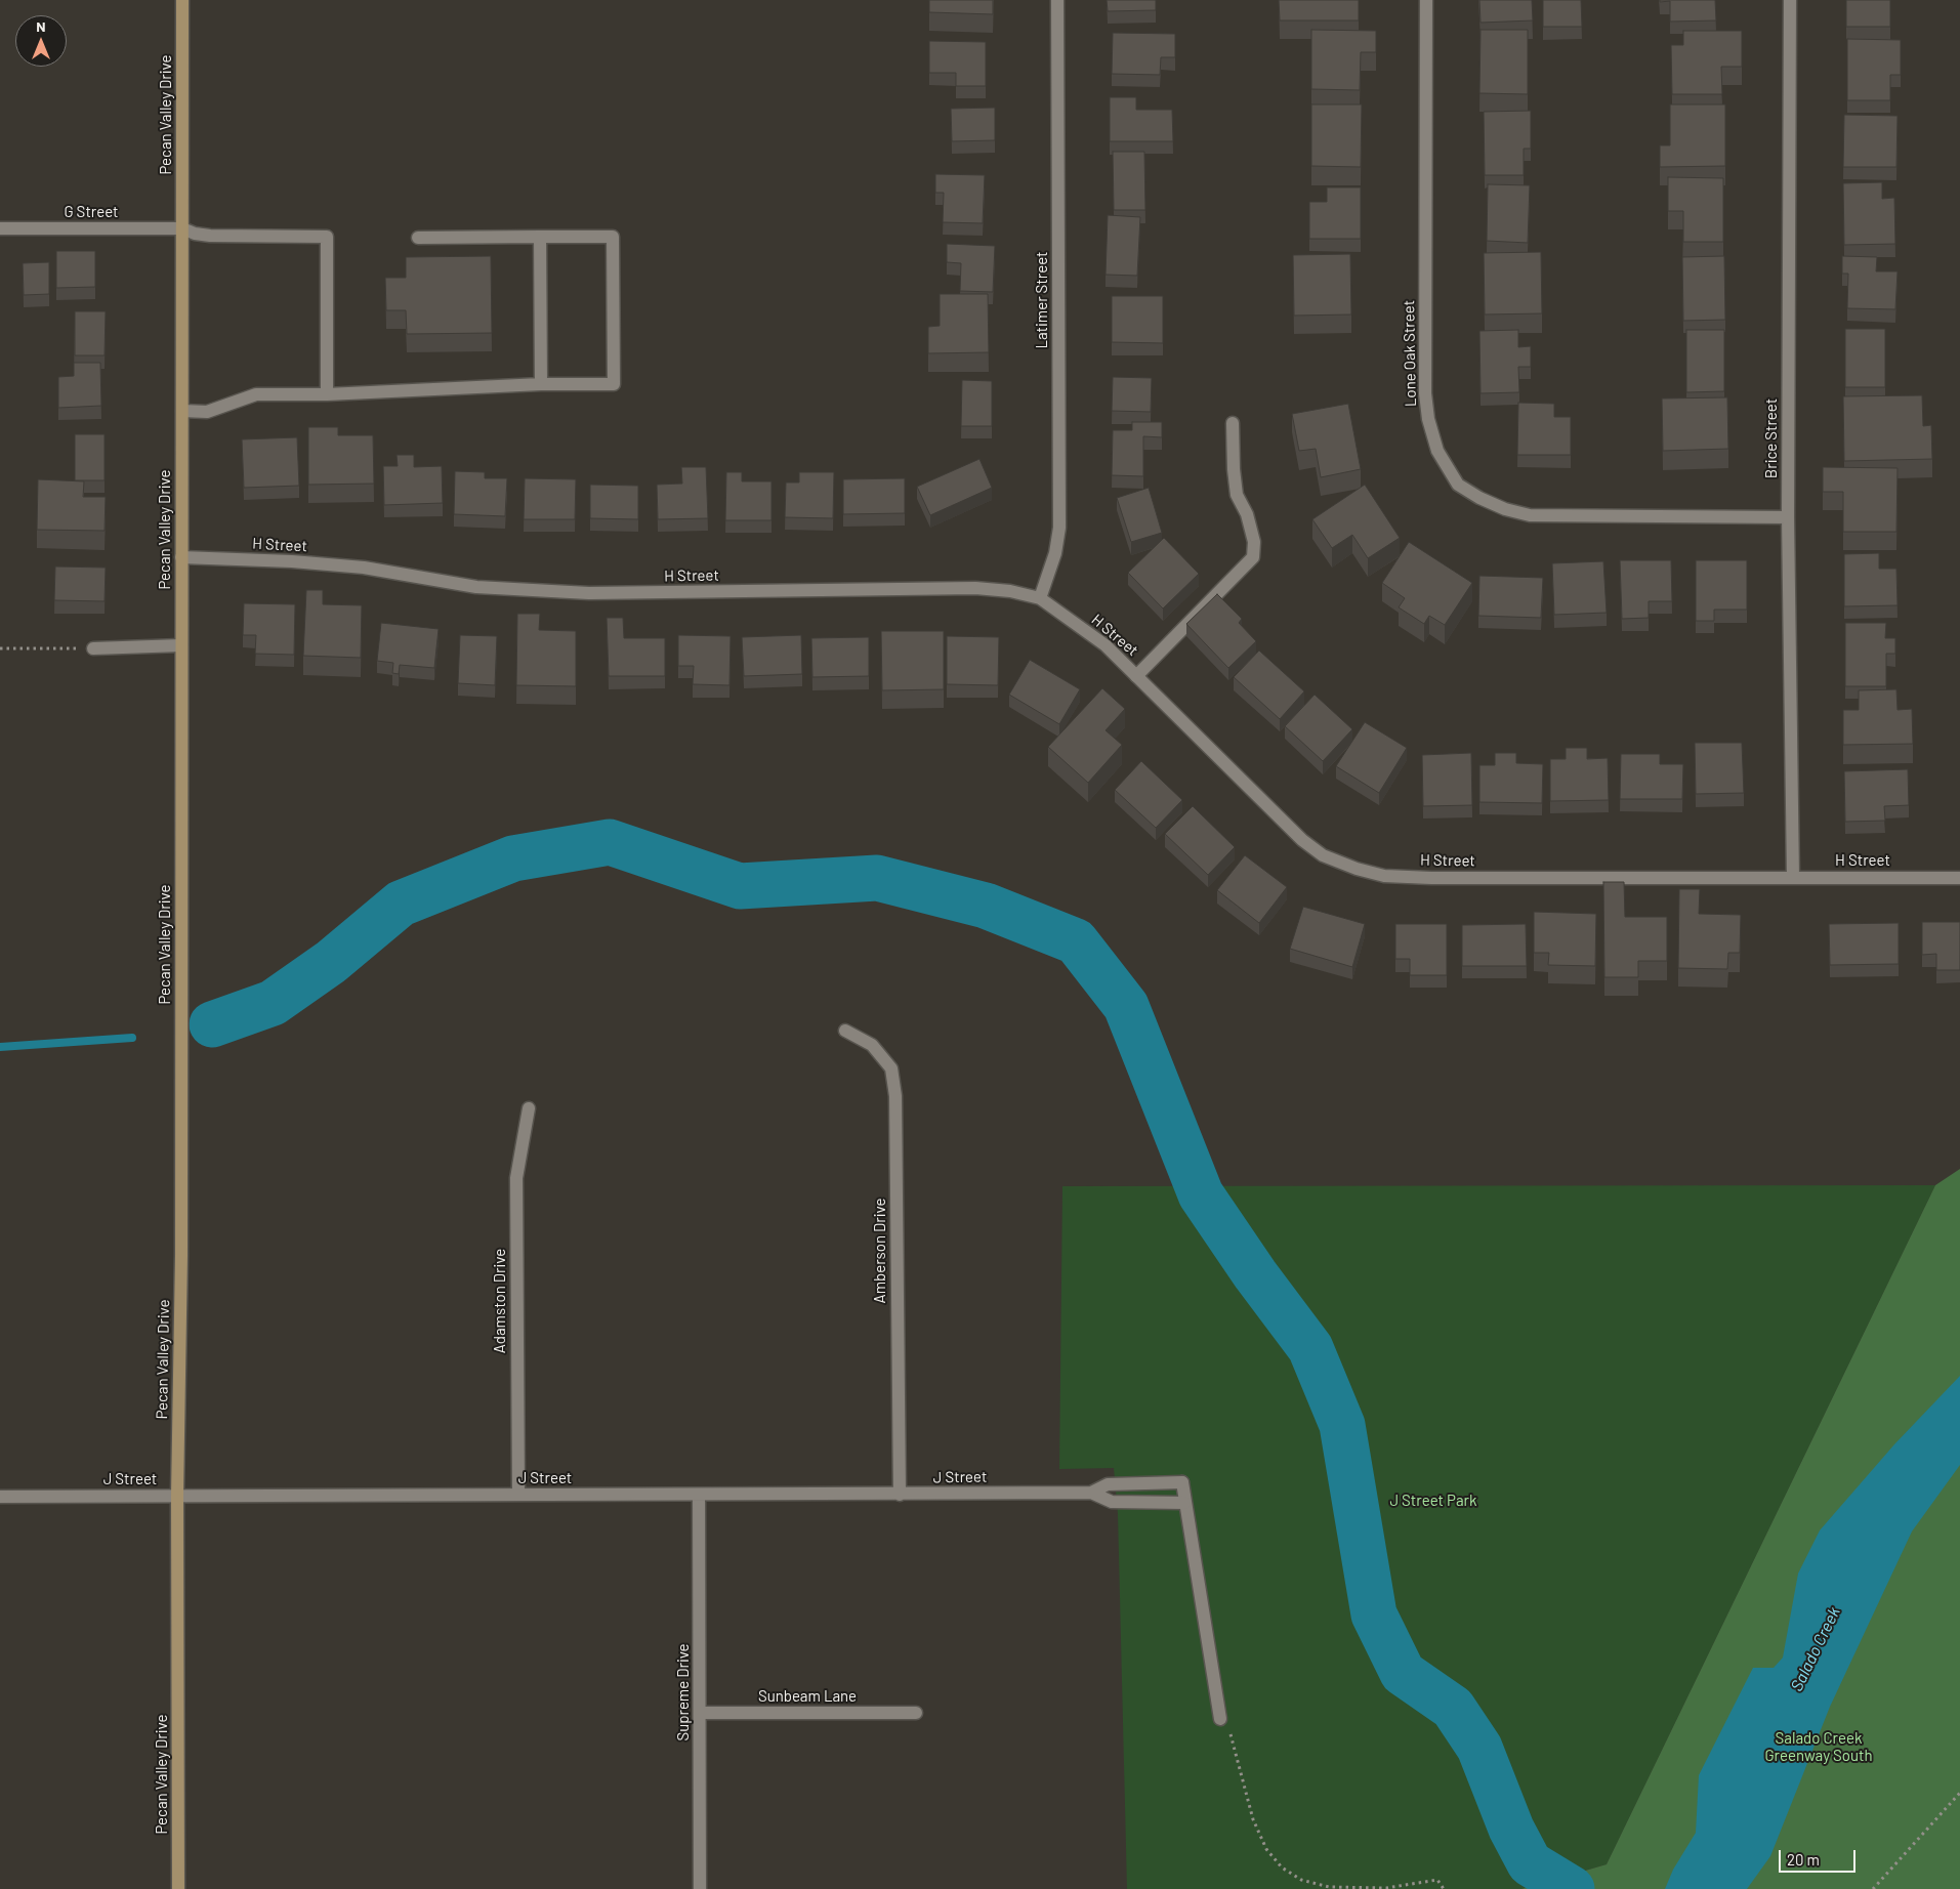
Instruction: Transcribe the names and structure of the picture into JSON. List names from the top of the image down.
{
  "streets": {
    "main road": ["Pecan Valley Drive"],
    "street": [
      "G Street",
      "Latimer Street",
      "Lone Oak Street",
      "Brice Street",
      "H Street",
      "Amberson Drive",
      "Adamston Drive",
      "J Street",
      "Supreme Drive",
      "Sunbeam Lane"
    ]
  },
  "crossings": [
    ["Pecan Valley Drive", "G Street"],
    ["Pecan Valley Drive", "H Street"],
    ["Pecan Valley Drive", "J Street"],
    ["Latimer Street", "H Street"],
    ["Lone Oak Street", "Brice Street"],
    ["Brice Street", "H Street"],
    ["Amberson Drive", "J Street"],
    ["Adamston Drive", "J Street"],
    ["J Street", "Supreme Drive"],
    ["Supreme Drive", "Sunbeam Lane"]
  ],
  "water": ["Salado Creek"],
  "parks": ["J Street Park", "Salado Creek Greenway South"],
  "scale_bar": "20 m",
  "north": "top"
}
